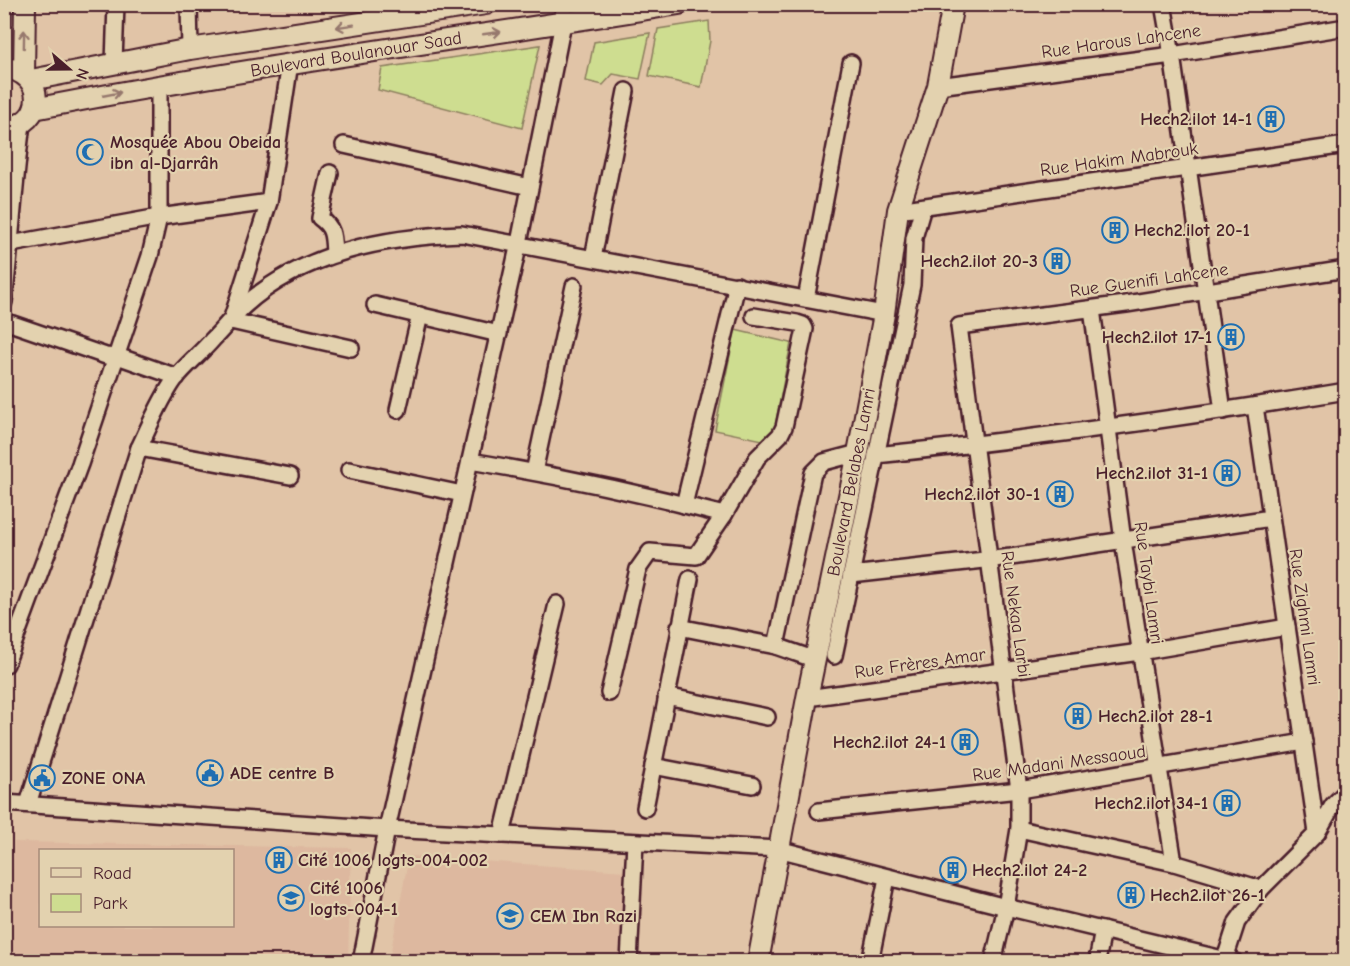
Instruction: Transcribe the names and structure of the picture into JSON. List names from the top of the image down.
{
  "streets": {
    "main road": ["Boulevard Boulanouar Saad", "Boulevard Belabes Lamri"],
    "street": [
      "Rue Harous Lahcene",
      "Rue Hakim Mabrouk",
      "Rue Guenifi Lahcene",
      "Rue Taybi Lamri",
      "Rue Nekaa Larbi",
      "Rue Zighmi Lamri",
      "Rue Frères Amar",
      "Rue Madani Messaoud"
    ]
  },
  "crossings": [
    ["Rue Harous Lahcene", "Boulevard Belabes Lamri"],
    ["Rue Hakim Mabrouk", "Boulevard Belabes Lamri"],
    ["Rue Guenifi Lahcene", "Rue Taybi Lamri"],
    ["Rue Guenifi Lahcene", "Rue Nekaa Larbi"],
    ["Boulevard Belabes Lamri", "Rue Frères Amar"],
    ["Rue Taybi Lamri", "Rue Frères Amar"],
    ["Rue Taybi Lamri", "Rue Madani Messaoud"],
    ["Rue Nekaa Larbi", "Rue Frères Amar"],
    ["Rue Nekaa Larbi", "Rue Madani Messaoud"],
    ["Rue Zighmi Lamri", "Rue Frères Amar"],
    ["Rue Zighmi Lamri", "Rue Madani Messaoud"]
  ],
  "places": {
    "building": [
      "Hech2.ilot 14-1",
      "Hech2.ilot 20-1",
      "Hech2.ilot 20-3",
      "Hech2.ilot 17-1",
      "Hech2.ilot 31-1",
      "Hech2.ilot 30-1",
      "Hech2.ilot 28-1",
      "Hech2.ilot 24-1",
      "Hech2.ilot 34-1",
      "Cité 1006 logts-004-002",
      "Hech2.ilot 24-2",
      "Hech2.ilot 26-1"
    ],
    "mosque": ["Mosquée Abou Obeida ibn al-Djarrâh"],
    "public building": ["ADE centre B", "ZONE ONA"],
    "school or university": ["Cité 1006 logts-004-1", "CEM Ibn Razi"]
  },
  "legend": ["Road", "Park"],
  "north": "right"
}
